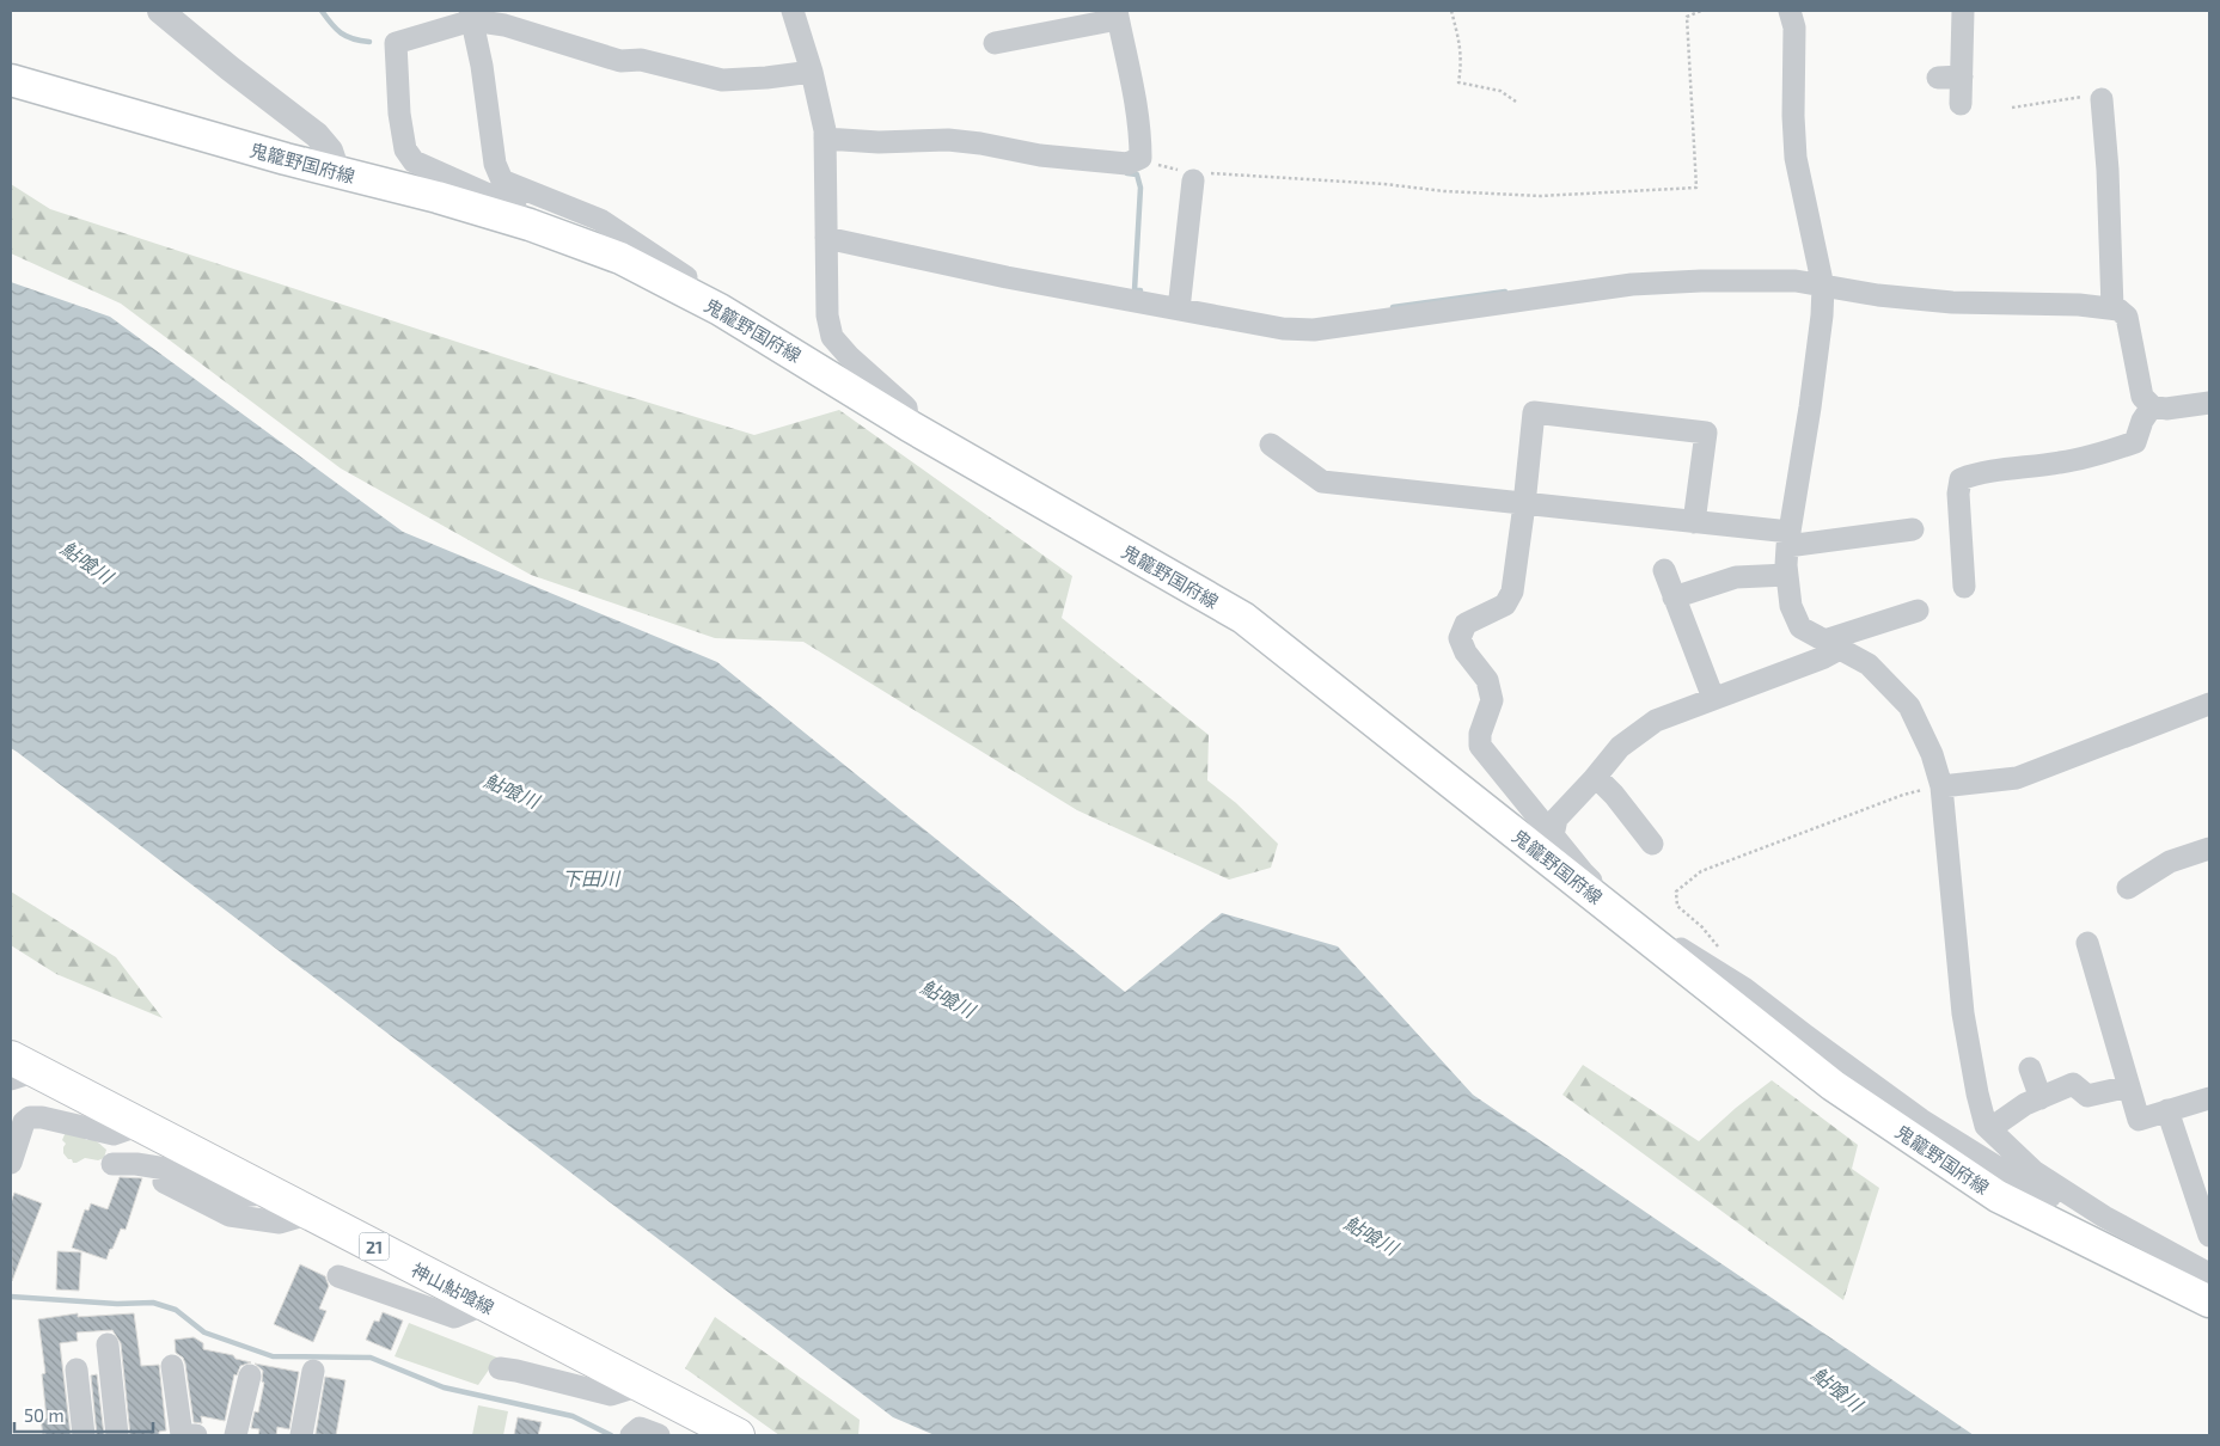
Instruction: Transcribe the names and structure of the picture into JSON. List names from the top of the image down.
{
  "streets": {
    "main road": ["鬼籠野国府線", "21", "神山鮎喰線"]
  },
  "water": ["鮎喰川", "下田川"],
  "scale_bar": "50 m"
}
